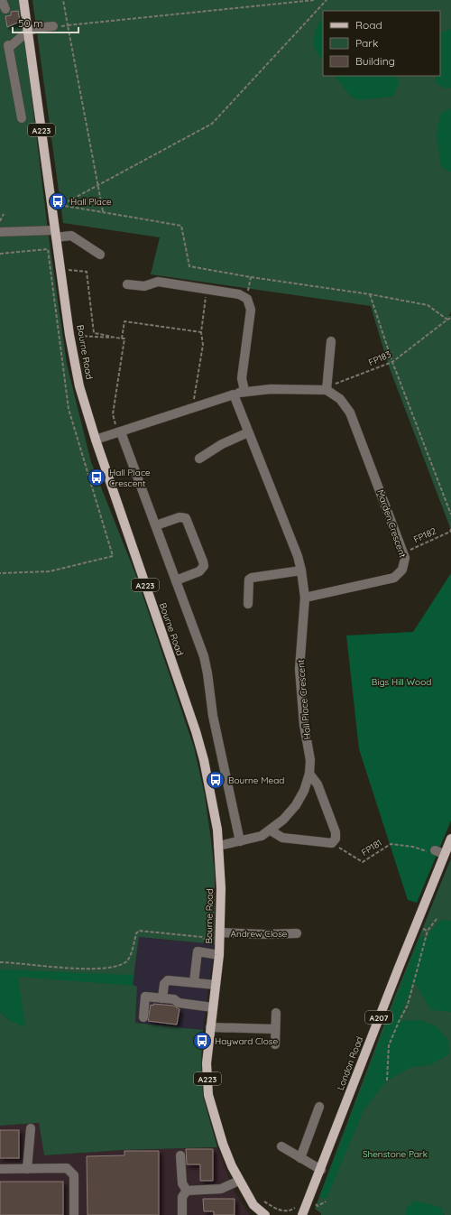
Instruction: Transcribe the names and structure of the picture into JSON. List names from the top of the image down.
{
  "streets": {
    "main road": [
      "A223",
      "Bourne Road",
      "A207",
      "London Road"
    ],
    "street": ["Marden Crescent", "Hall Place Crescent", "Andrew Close"],
    "path": ["FP183", "FP182", "FP181"]
  },
  "crossings": [
    ["Bourne Road", "Hall Place Crescent"],
    ["Bourne Road", "Andrew Close"],
    ["FP183", "Marden Crescent"],
    ["Marden Crescent", "FP182"],
    ["Marden Crescent", "Hall Place Crescent"],
    ["FP181", "London Road"]
  ],
  "parks": ["Bigs Hill Wood", "Shenstone Park"],
  "places": {
    "bus stop": [
      "Hall Place",
      "Hall Place Crescent",
      "Bourne Mead",
      "Hayward Close"
    ]
  },
  "legend": ["Road", "Park", "Building"],
  "scale_bar": "50 m"
}
